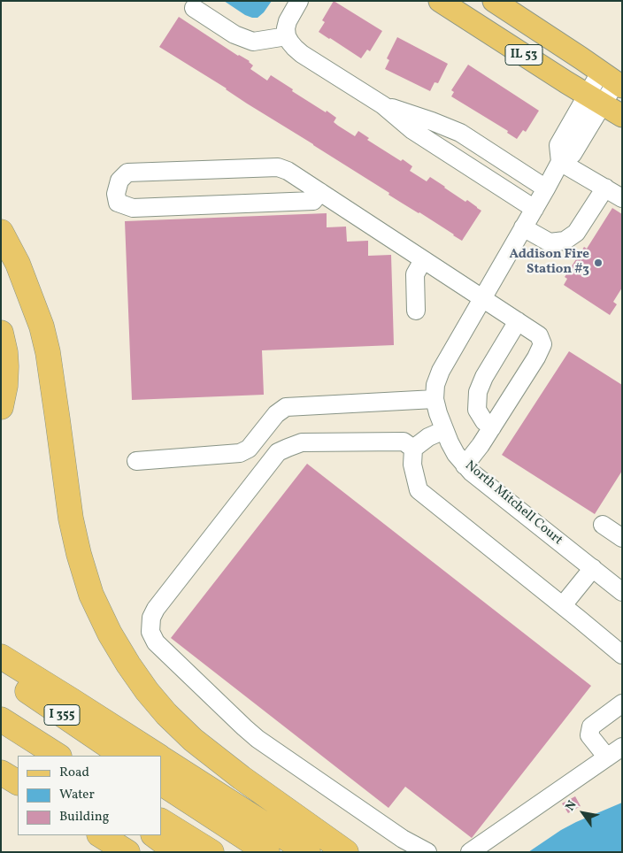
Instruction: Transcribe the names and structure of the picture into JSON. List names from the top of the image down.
{
  "streets": {
    "highway": ["I 355"],
    "main road": ["IL 53"],
    "street": ["North Mitchell Court"]
  },
  "crossings": [
    ["IL 53", "North Mitchell Court"]
  ],
  "places": ["Addison Fire Station #3"],
  "legend": ["Road", "Water", "Building"],
  "north": "top left"
}
